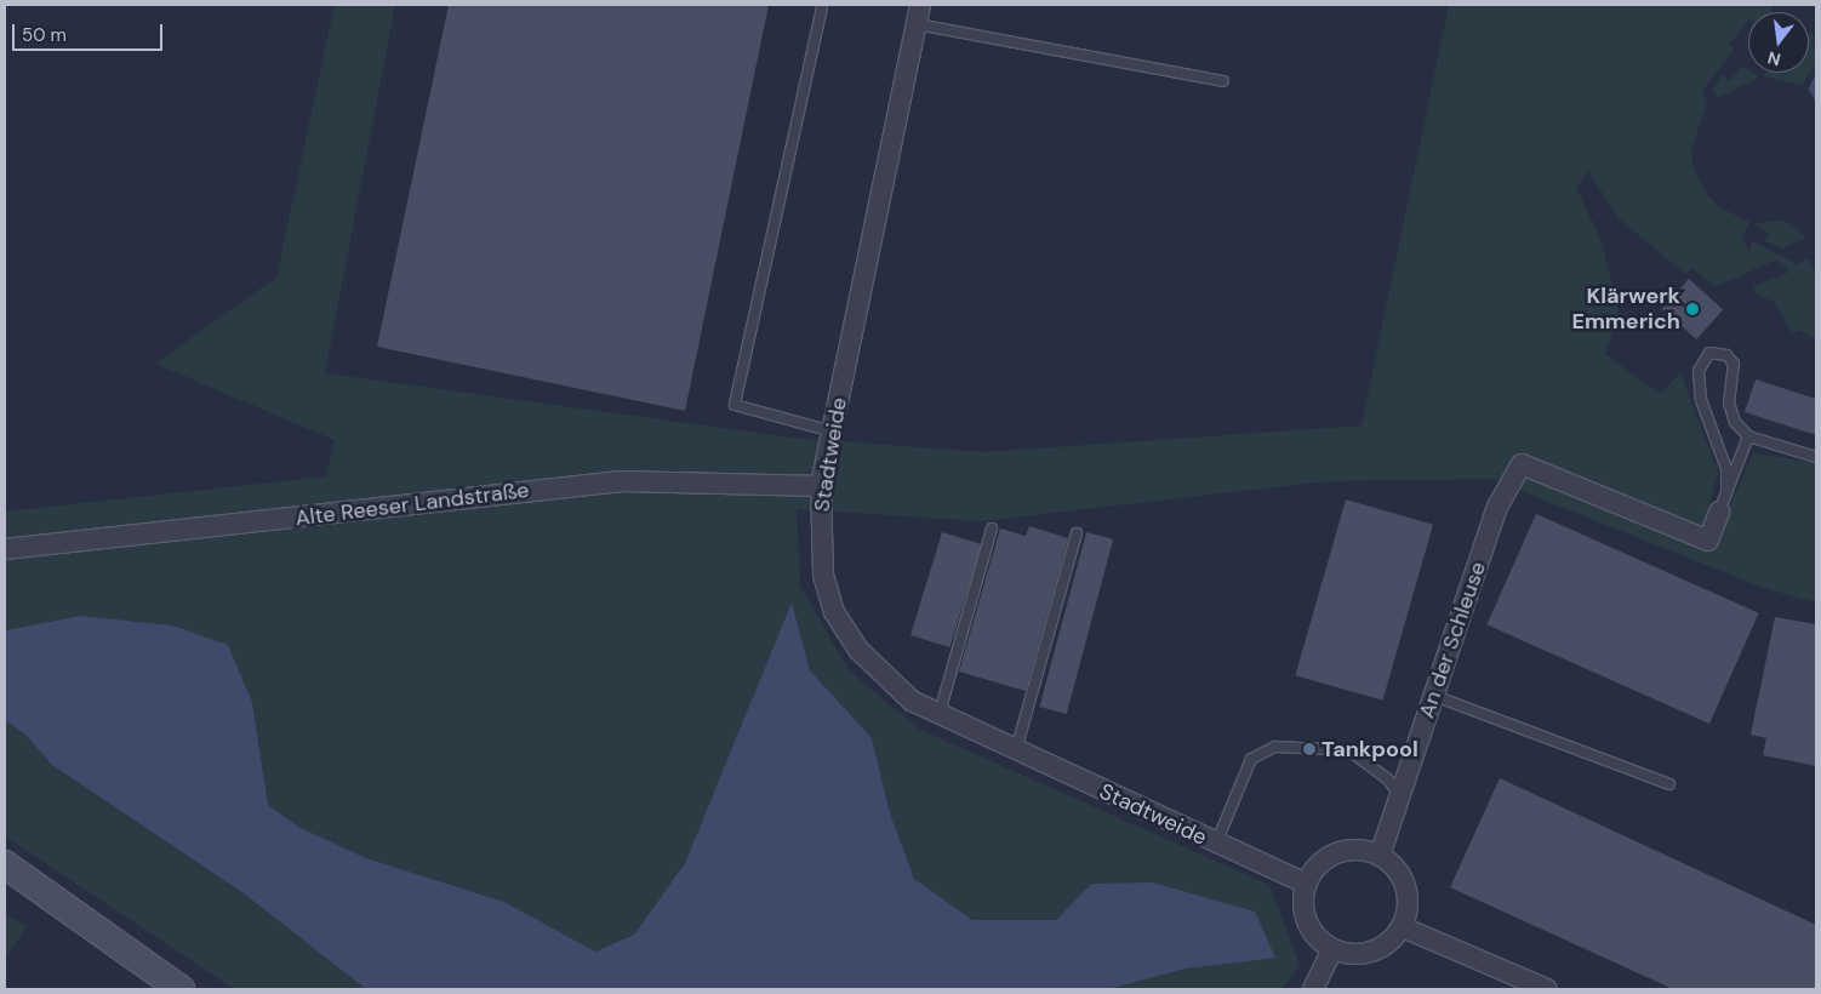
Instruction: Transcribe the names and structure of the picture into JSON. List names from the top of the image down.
{
  "streets": {
    "street": ["Stadtweide", "Alte Reeser Landstraße", "An der Schleuse"]
  },
  "crossings": [
    ["Stadtweide", "Alte Reeser Landstraße"],
    ["Stadtweide", "An der Schleuse"]
  ],
  "places": ["Klärwerk Emmerich", "Tankpool"],
  "scale_bar": "50 m",
  "north": "bottom"
}
